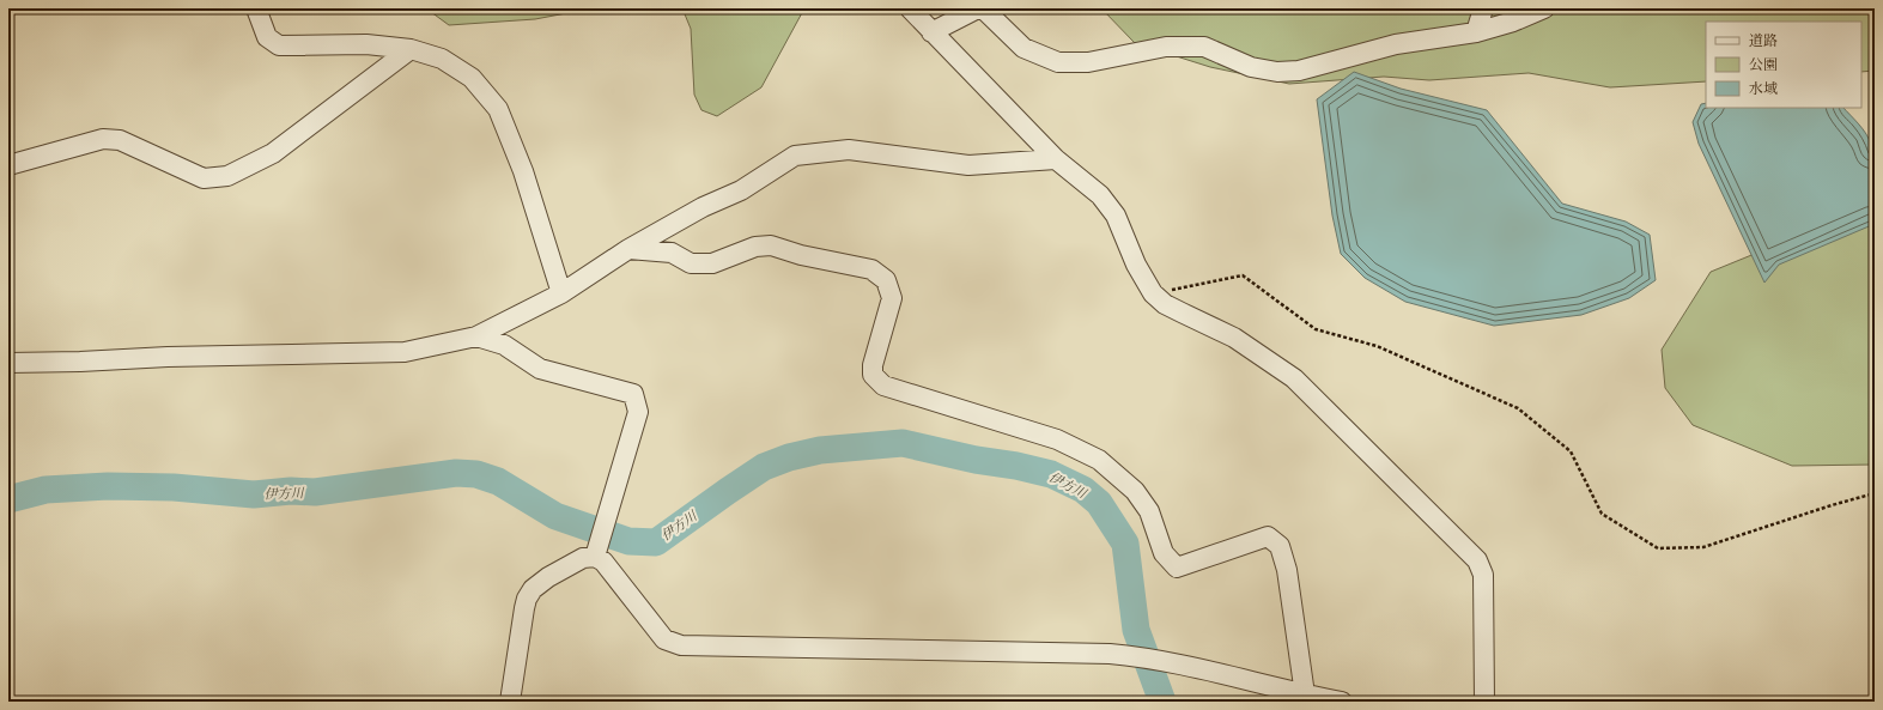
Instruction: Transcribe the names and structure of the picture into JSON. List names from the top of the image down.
{
  "water": ["伊方川"],
  "legend": ["道路", "公園", "水域"]
}
